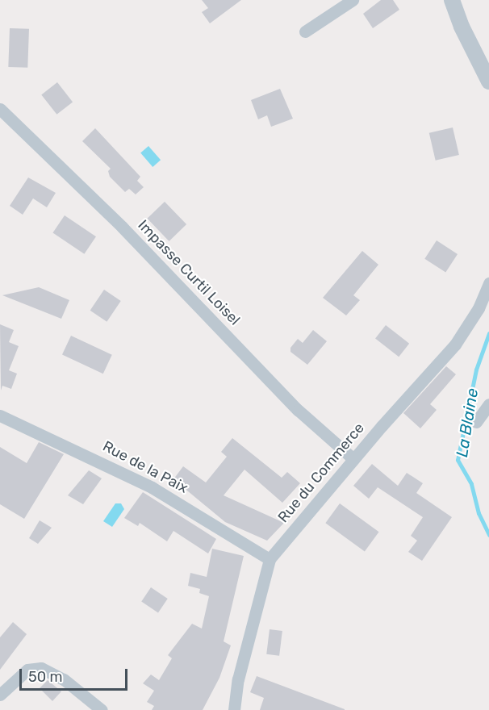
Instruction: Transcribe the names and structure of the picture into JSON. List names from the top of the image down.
{
  "streets": {
    "street": ["Impasse Curtil Loisel", "Rue de la Paix", "Rue du Commerce"]
  },
  "crossings": [
    ["Impasse Curtil Loisel", "Rue du Commerce"],
    ["Rue de la Paix", "Rue du Commerce"]
  ],
  "water": ["La Blaine"],
  "scale_bar": "50 m"
}
